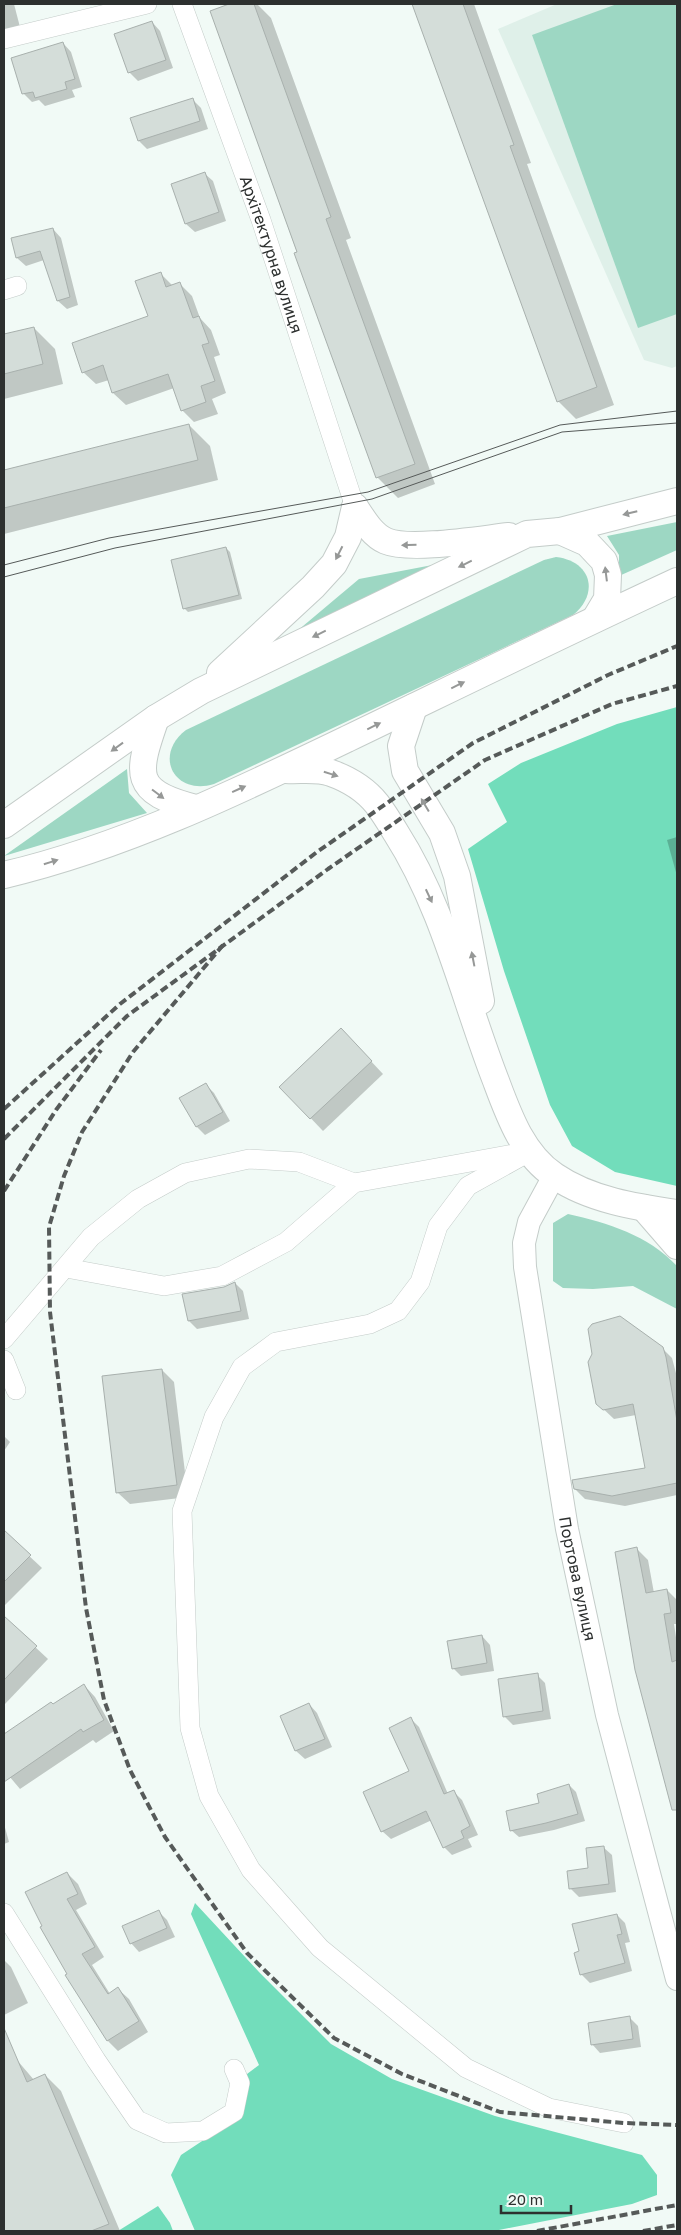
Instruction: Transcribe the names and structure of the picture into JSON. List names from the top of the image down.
{
  "streets": {
    "street": ["Архітектурна вулиця", "Портова вулиця"]
  },
  "scale_bar": "20 m"
}
